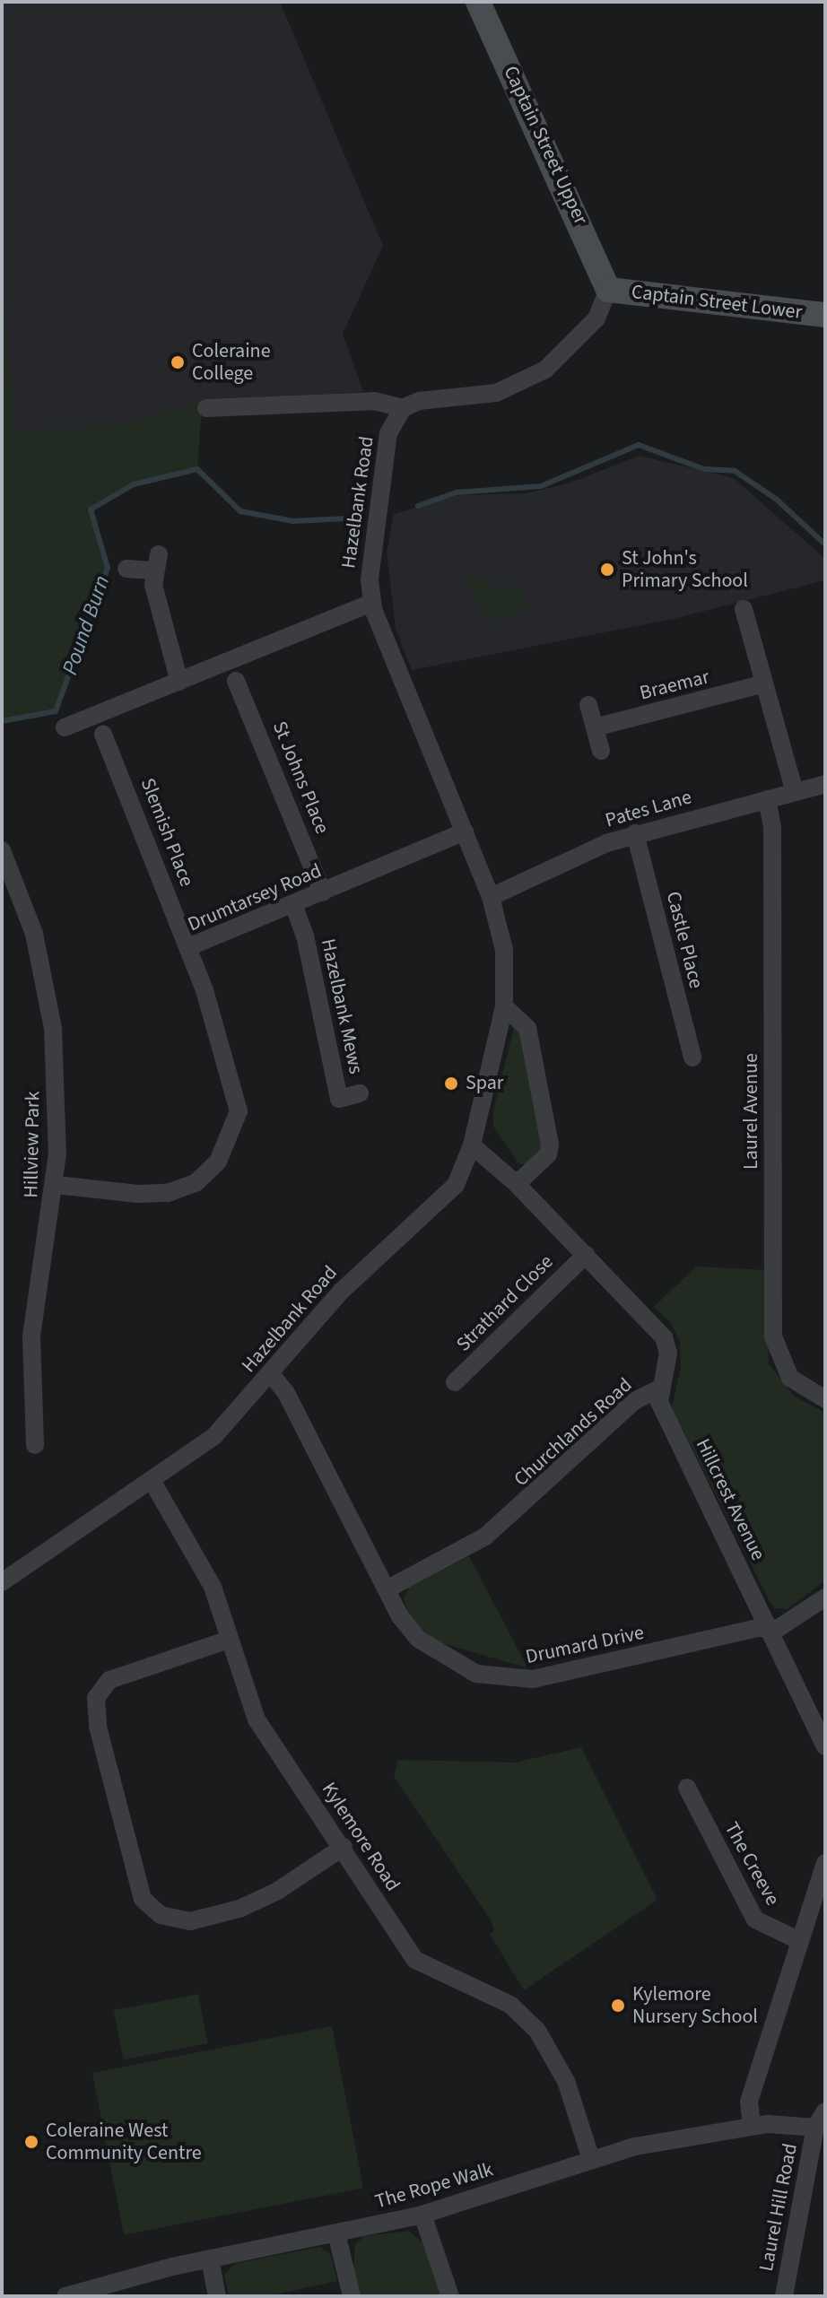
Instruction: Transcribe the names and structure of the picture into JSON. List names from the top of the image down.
{
  "streets": {
    "main road": ["Captain Street Upper", "Captain Street Lower"],
    "street": [
      "Hazelbank Road",
      "Braemar",
      "St Johns Place",
      "Pates Lane",
      "Slemish Place",
      "Drumtarsey Road",
      "Castle Place",
      "Hazelbank Mews",
      "Laurel Avenue",
      "Hillview Park",
      "Strathard Close",
      "Churchlands Road",
      "Hillcrest Avenue",
      "Drumard Drive",
      "Kylemore Road",
      "The Creeve",
      "The Rope Walk",
      "Laurel Hill Road"
    ]
  },
  "crossings": [
    ["Captain Street Upper", "Captain Street Lower"],
    ["Hazelbank Road", "Pates Lane"],
    ["Hazelbank Road", "Drumtarsey Road"],
    ["Hazelbank Road", "Churchlands Road"],
    ["Hazelbank Road", "Drumard Drive"],
    ["Hazelbank Road", "Kylemore Road"],
    ["St Johns Place", "Drumtarsey Road"],
    ["Pates Lane", "Castle Place"],
    ["Pates Lane", "Laurel Avenue"],
    ["Slemish Place", "Drumtarsey Road"],
    ["Drumtarsey Road", "Hazelbank Mews"],
    ["Drumtarsey Road", "Hillview Park"],
    ["Strathard Close", "Churchlands Road"],
    ["Churchlands Road", "Hillcrest Avenue"],
    ["Churchlands Road", "Drumard Drive"],
    ["Hillcrest Avenue", "Drumard Drive"],
    ["Kylemore Road", "The Rope Walk"],
    ["The Rope Walk", "Laurel Hill Road"]
  ],
  "water": ["Pound Burn"],
  "places": [
    "Coleraine College",
    "St John's Primary School",
    "Spar",
    "Kylemore Nursery School",
    "Coleraine West Community Centre"
  ]
}
